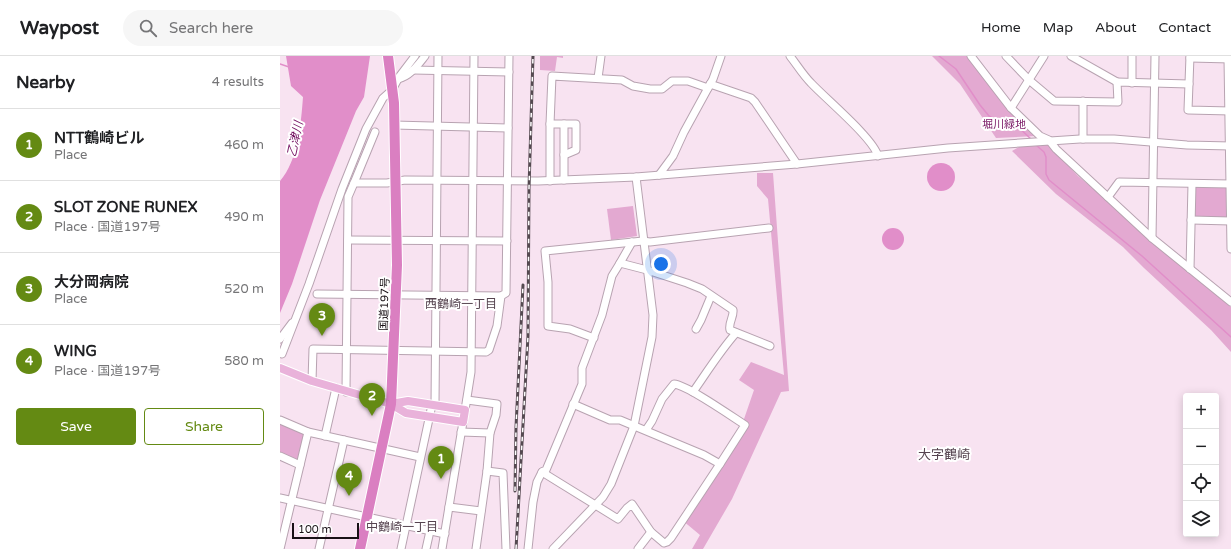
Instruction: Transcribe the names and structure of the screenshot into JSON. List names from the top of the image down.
{
  "streets": {
    "highway": ["国道197号"]
  },
  "districts": ["西鶴崎一丁目", "大字鶴崎", "中鶴崎一丁目"],
  "water": ["乙津川"],
  "parks": ["堀川緑地"],
  "scale_bar": "100 m",
  "page": {
    "header": "Waypost",
    "search": "Search here",
    "nav": [
      "Home",
      "Map",
      "About",
      "Contact"
    ],
    "heading": ["Nearby", "4 results"],
    "list": [
      {
        "mark": "1",
        "name": "NTT鶴崎ビル",
        "note": "Place",
        "value": "460 m"
      },
      {
        "mark": "2",
        "name": "SLOT ZONE RUNEX",
        "note": "Place · 国道197号",
        "value": "490 m"
      },
      {
        "mark": "3",
        "name": "大分岡病院",
        "note": "Place",
        "value": "520 m"
      },
      {
        "mark": "4",
        "name": "WING",
        "note": "Place · 国道197号",
        "value": "580 m"
      }
    ],
    "pins": [
      "3",
      "2",
      "1",
      "4"
    ],
    "map_buttons": ["+", "−"],
    "buttons": ["Save", "Share"],
    "scale": "100 m"
  }
}
